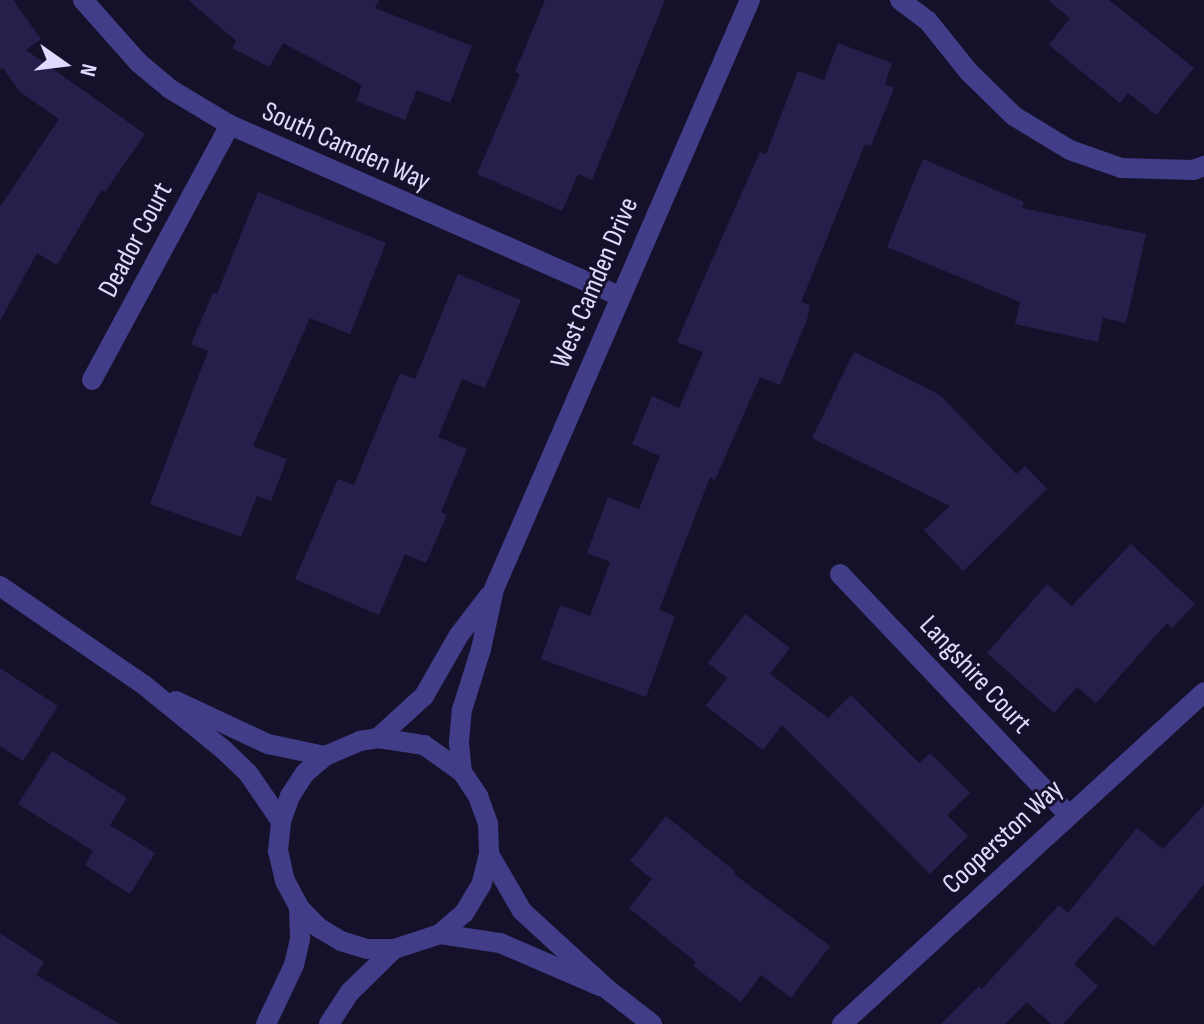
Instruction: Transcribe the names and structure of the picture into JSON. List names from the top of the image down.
{
  "streets": {
    "street": [
      "South Camden Way",
      "Deador Court",
      "West Camden Drive",
      "Langshire Court",
      "Cooperston Way"
    ]
  },
  "crossings": [
    ["South Camden Way", "Deador Court"],
    ["South Camden Way", "West Camden Drive"],
    ["Langshire Court", "Cooperston Way"]
  ],
  "north": "right"
}
